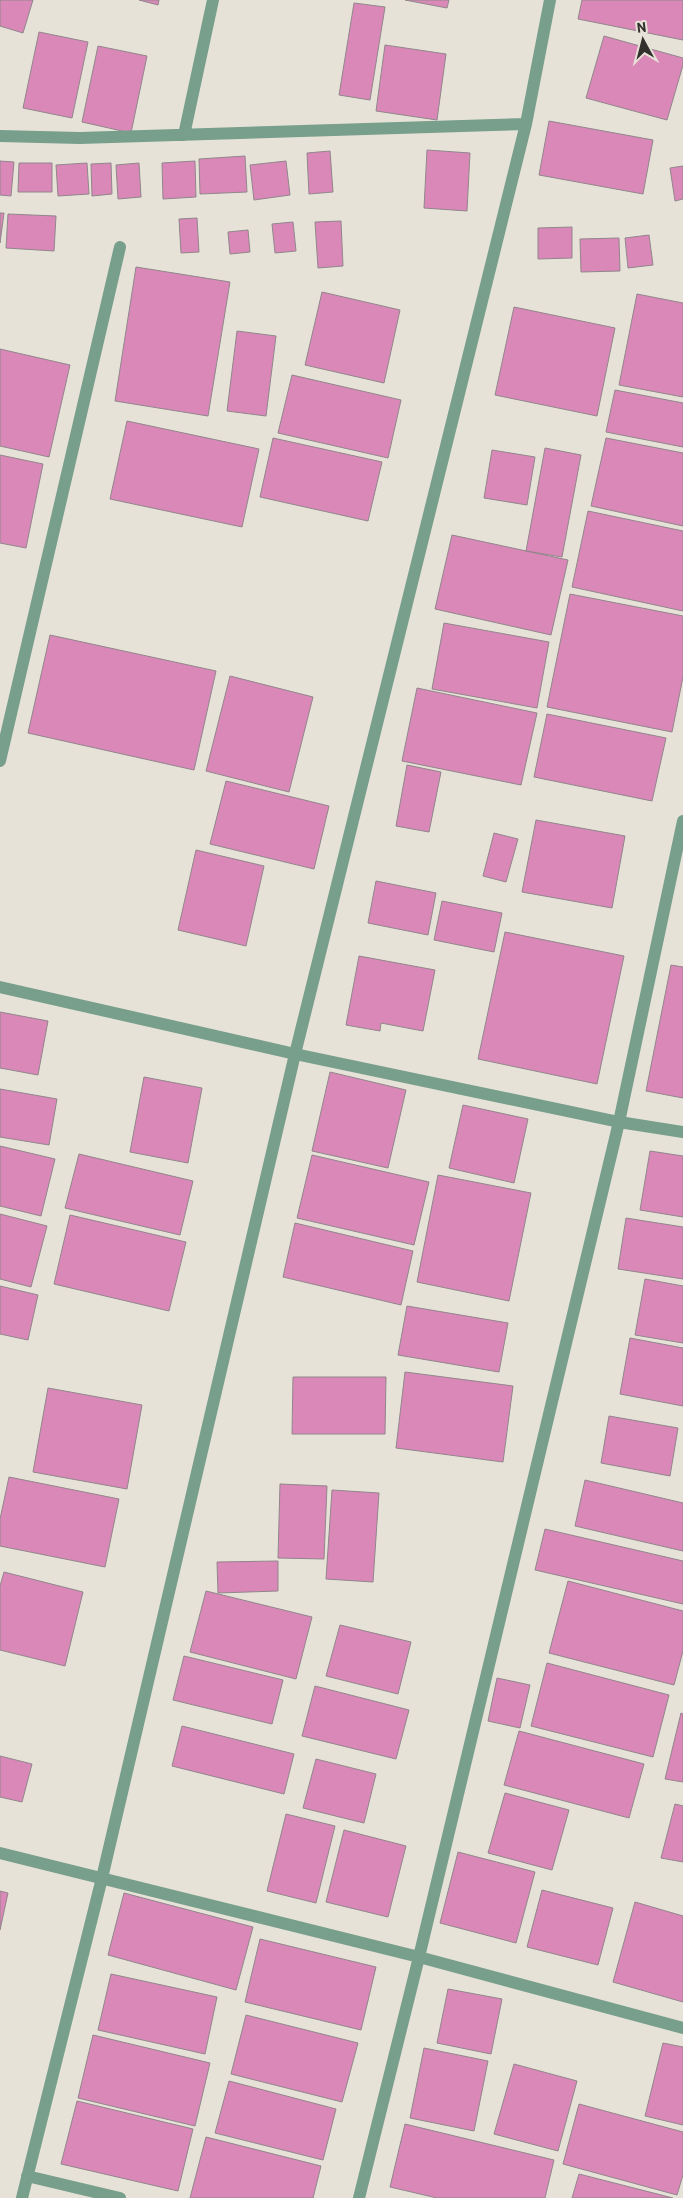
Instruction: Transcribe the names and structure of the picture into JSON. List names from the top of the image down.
{
  "north": "top"
}
